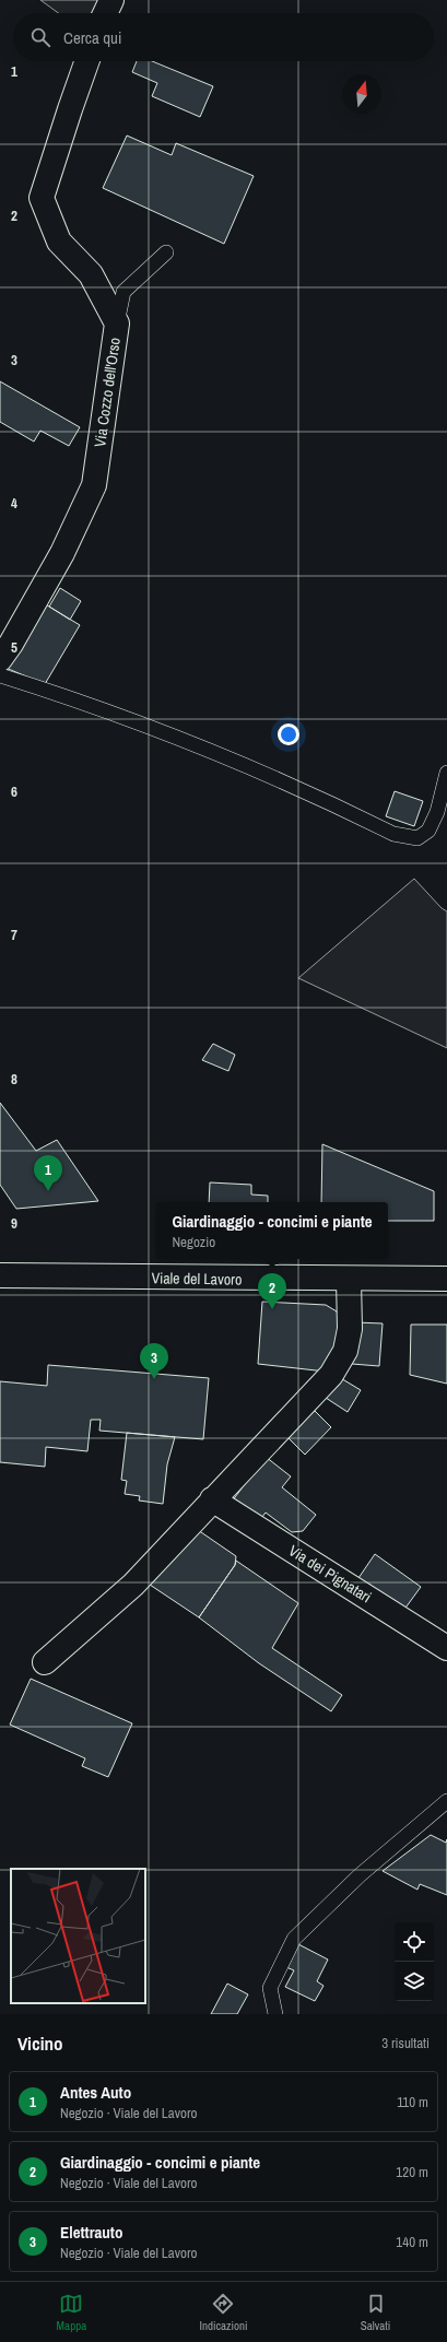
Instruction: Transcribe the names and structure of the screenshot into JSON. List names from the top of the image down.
{
  "streets": {
    "street": ["Via Cozzo dell'Orso", "Viale del Lavoro", "Via dei Pignatari"]
  },
  "north": "top",
  "page": {
    "search": "Cerca qui",
    "pins": ["1", "2", "3"],
    "popup": ["Giardinaggio - concimi e piante", "Negozio"],
    "heading": ["Vicino", "3 risultati"],
    "list": [
      {
        "mark": "1",
        "name": "Antes Auto",
        "note": "Negozio · Viale del Lavoro",
        "value": "110 m"
      },
      {
        "mark": "2",
        "name": "Giardinaggio - concimi e piante",
        "note": "Negozio · Viale del Lavoro",
        "value": "120 m"
      },
      {
        "mark": "3",
        "name": "Elettrauto",
        "note": "Negozio · Viale del Lavoro",
        "value": "140 m"
      }
    ],
    "nav": ["Mappa", "Indicazioni", "Salvati"]
  },
  "grid": {
    "rows": [
      "1",
      "2",
      "3",
      "4",
      "5",
      "6",
      "7",
      "8",
      "9"
    ]
  }
}
